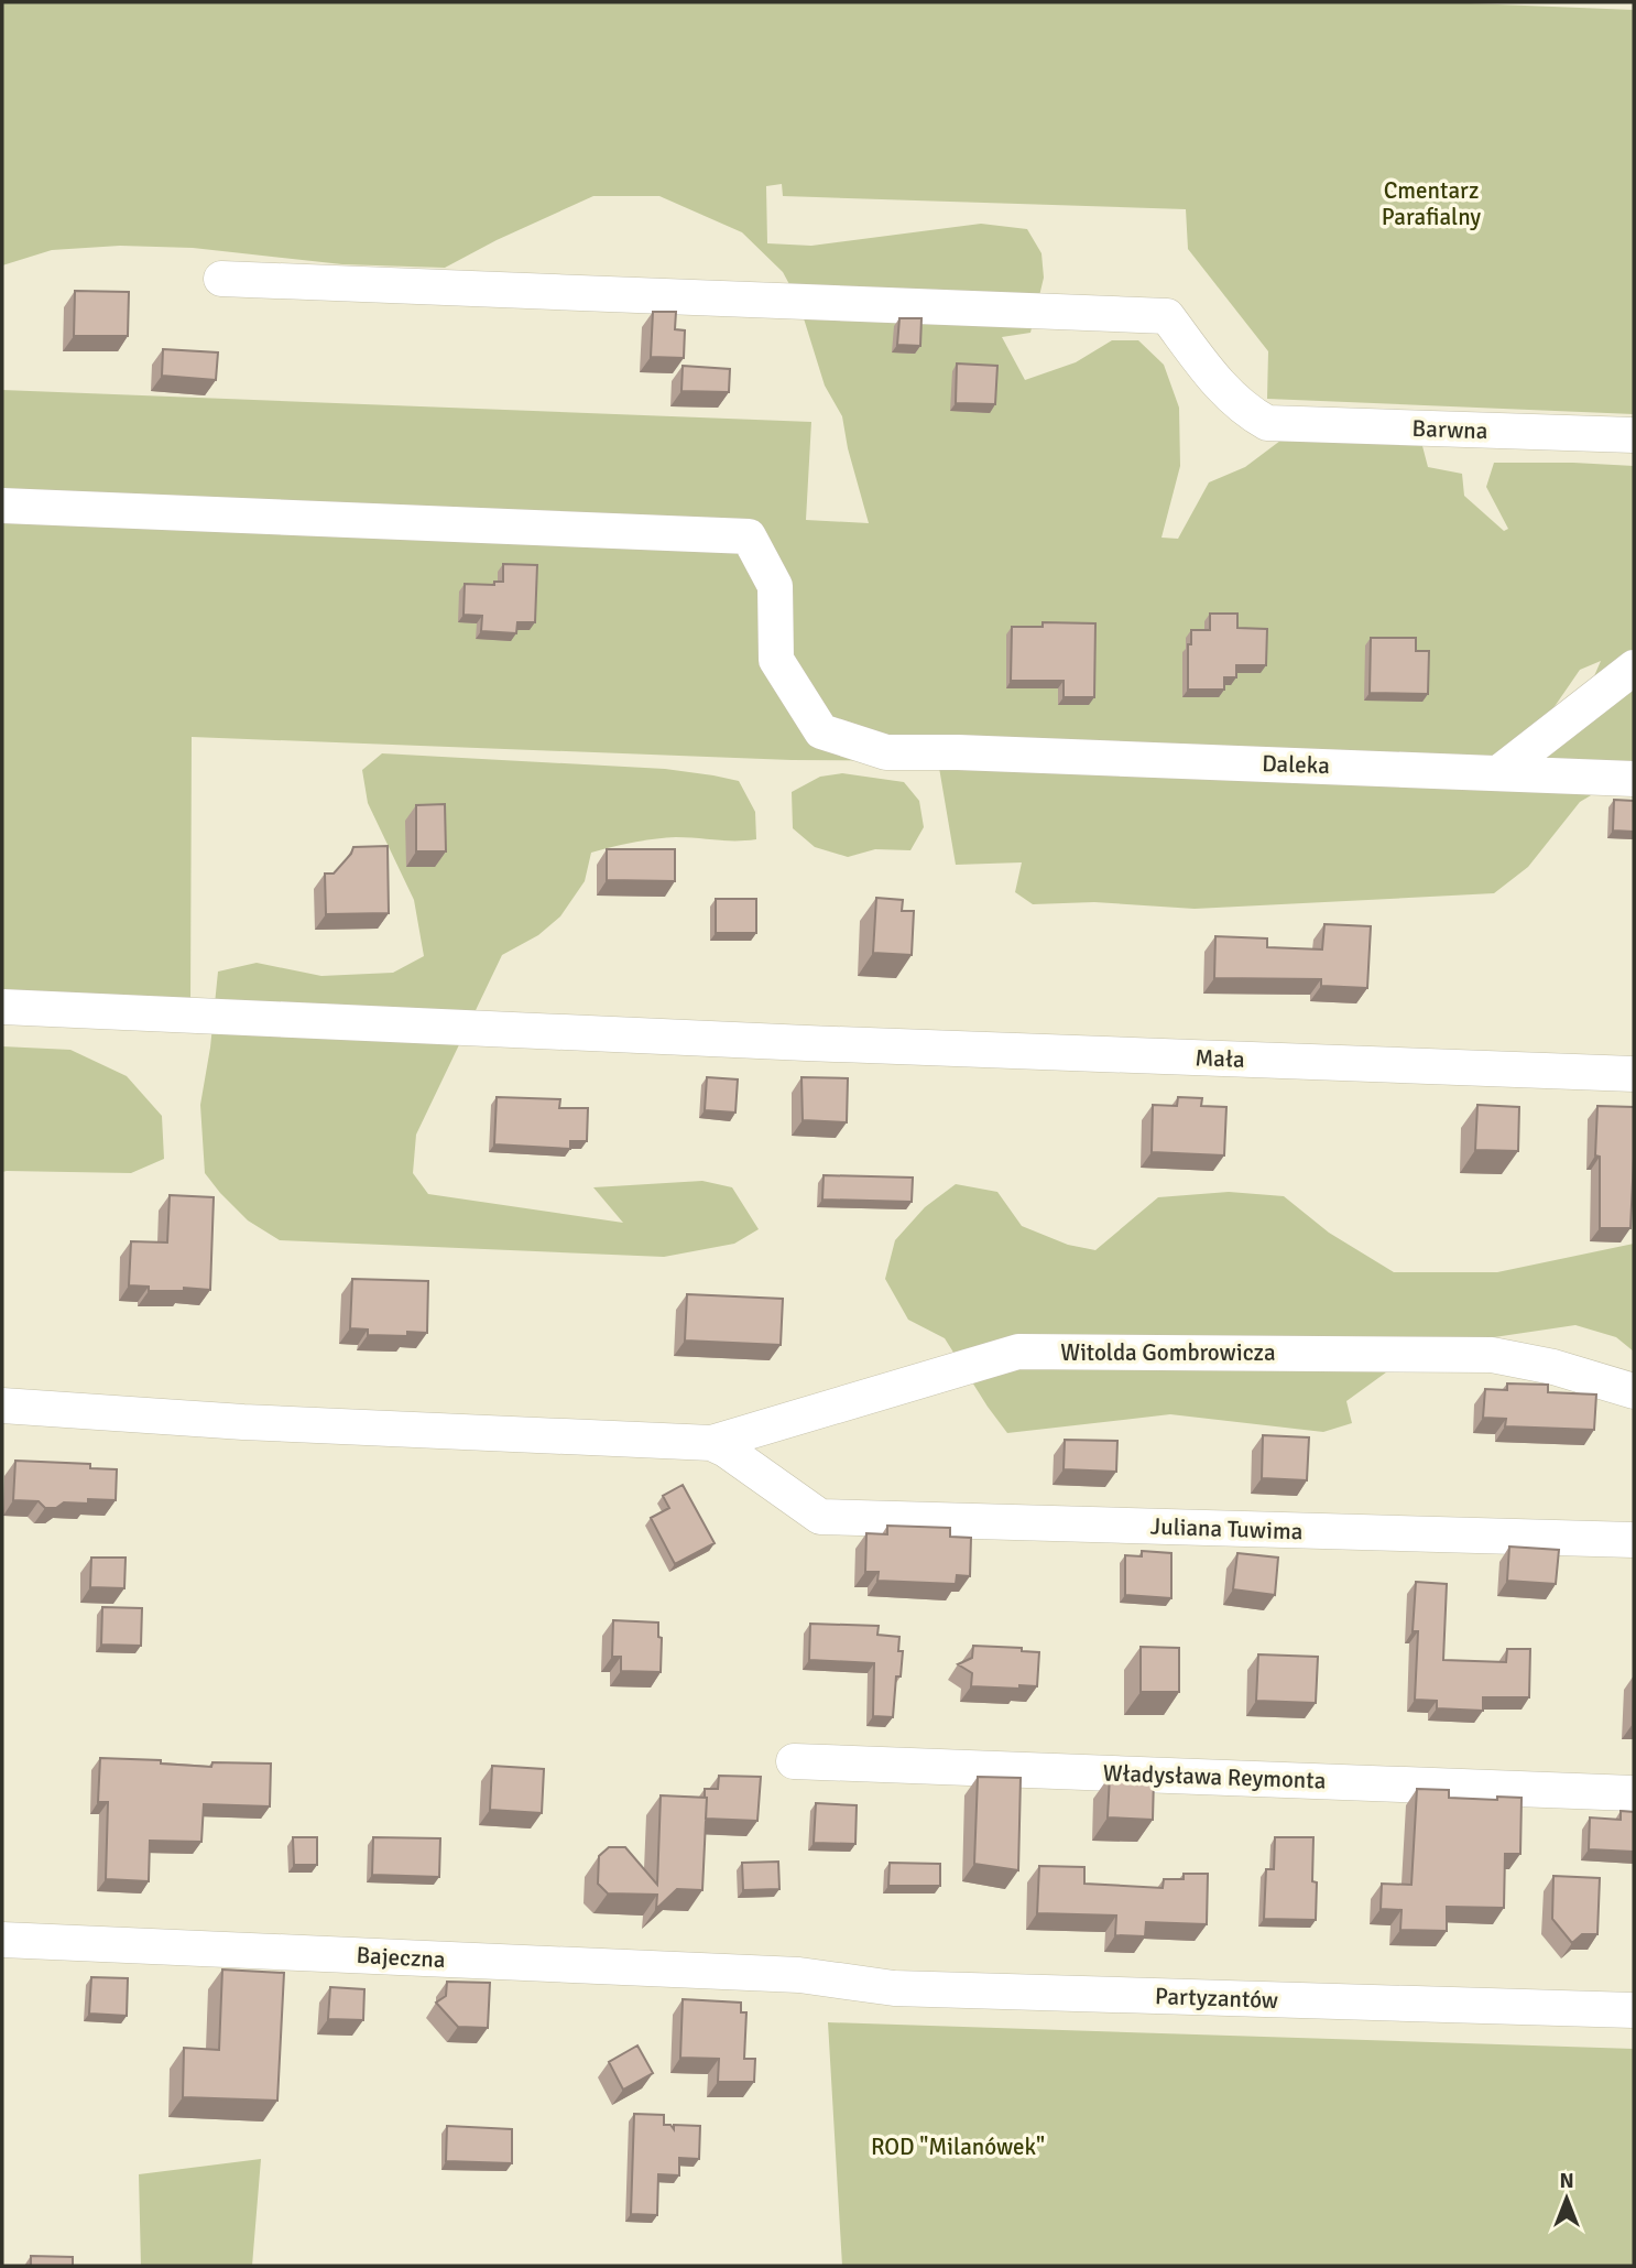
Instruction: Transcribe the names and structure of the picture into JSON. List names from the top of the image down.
{
  "streets": {
    "street": [
      "Barwna",
      "Daleka",
      "Mała",
      "Witolda Gombrowicza",
      "Juliana Tuwima",
      "Władysława Reymonta",
      "Bajeczna",
      "Partyzantów"
    ]
  },
  "crossings": [
    ["Witolda Gombrowicza", "Juliana Tuwima"],
    ["Bajeczna", "Partyzantów"]
  ],
  "parks": ["Cmentarz Parafialny", "ROD \"Milanówek\""],
  "north": "top"
}
